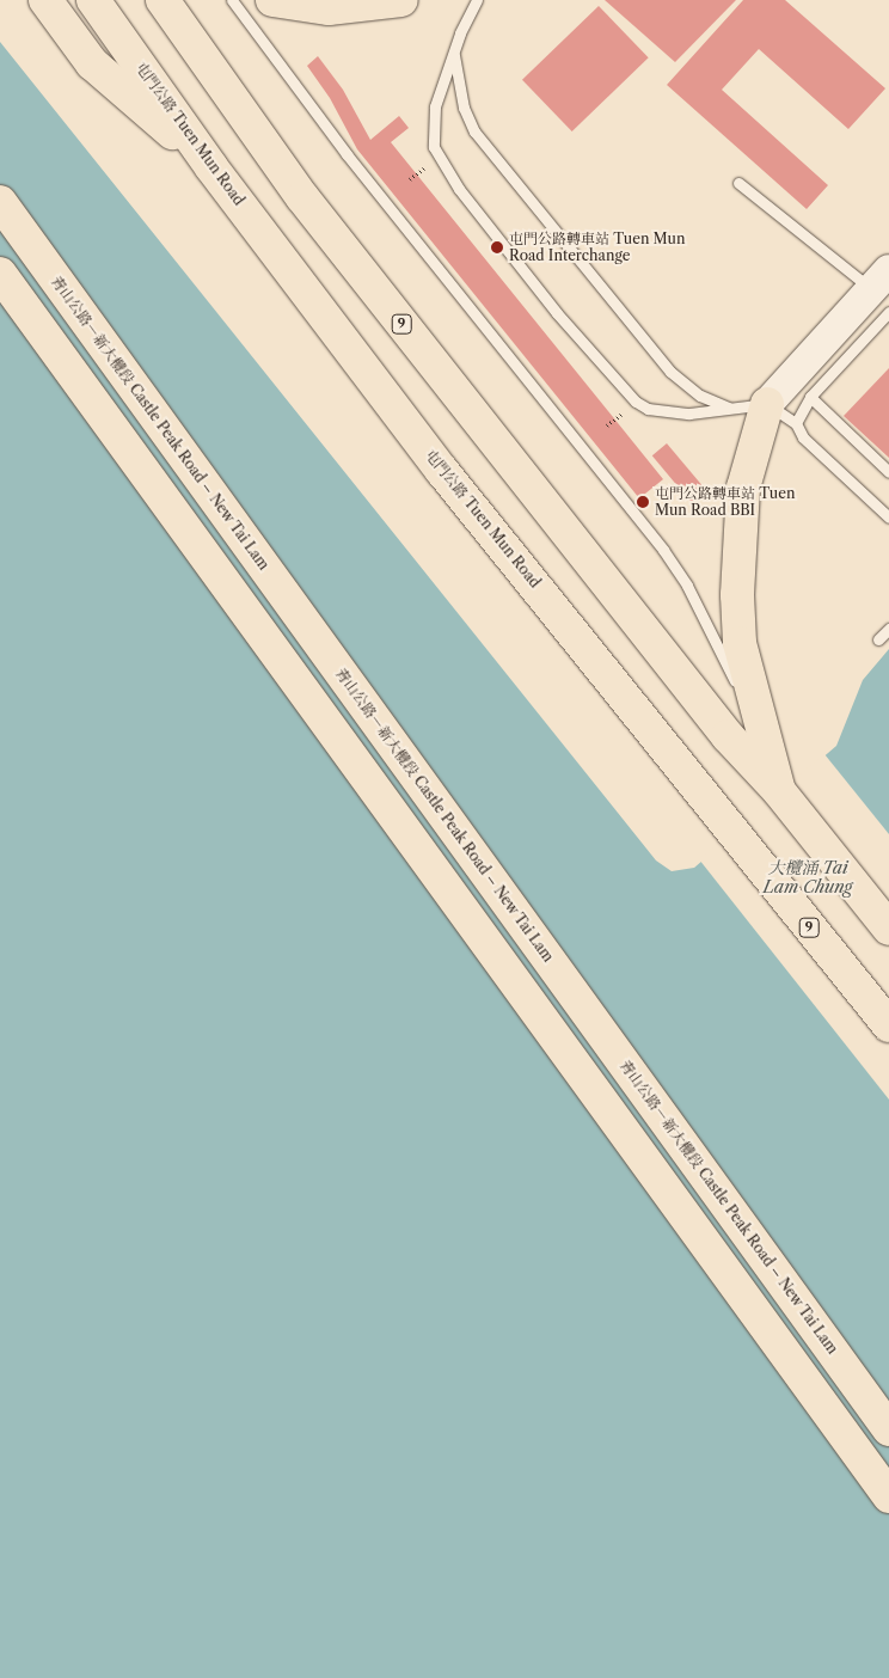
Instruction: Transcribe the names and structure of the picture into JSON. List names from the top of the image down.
{
  "streets": {
    "main road": ["屯門公路 Tuen Mun Road", "9", "青山公路－新大欖段 Castle Peak Road – New Tai Lam"]
  },
  "water": ["大欖涌 Tai Lam Chung"],
  "places": ["屯門公路轉車站 Tuen Mun Road Interchange", "屯門公路轉車站 Tuen Mun Road BBI"]
}
